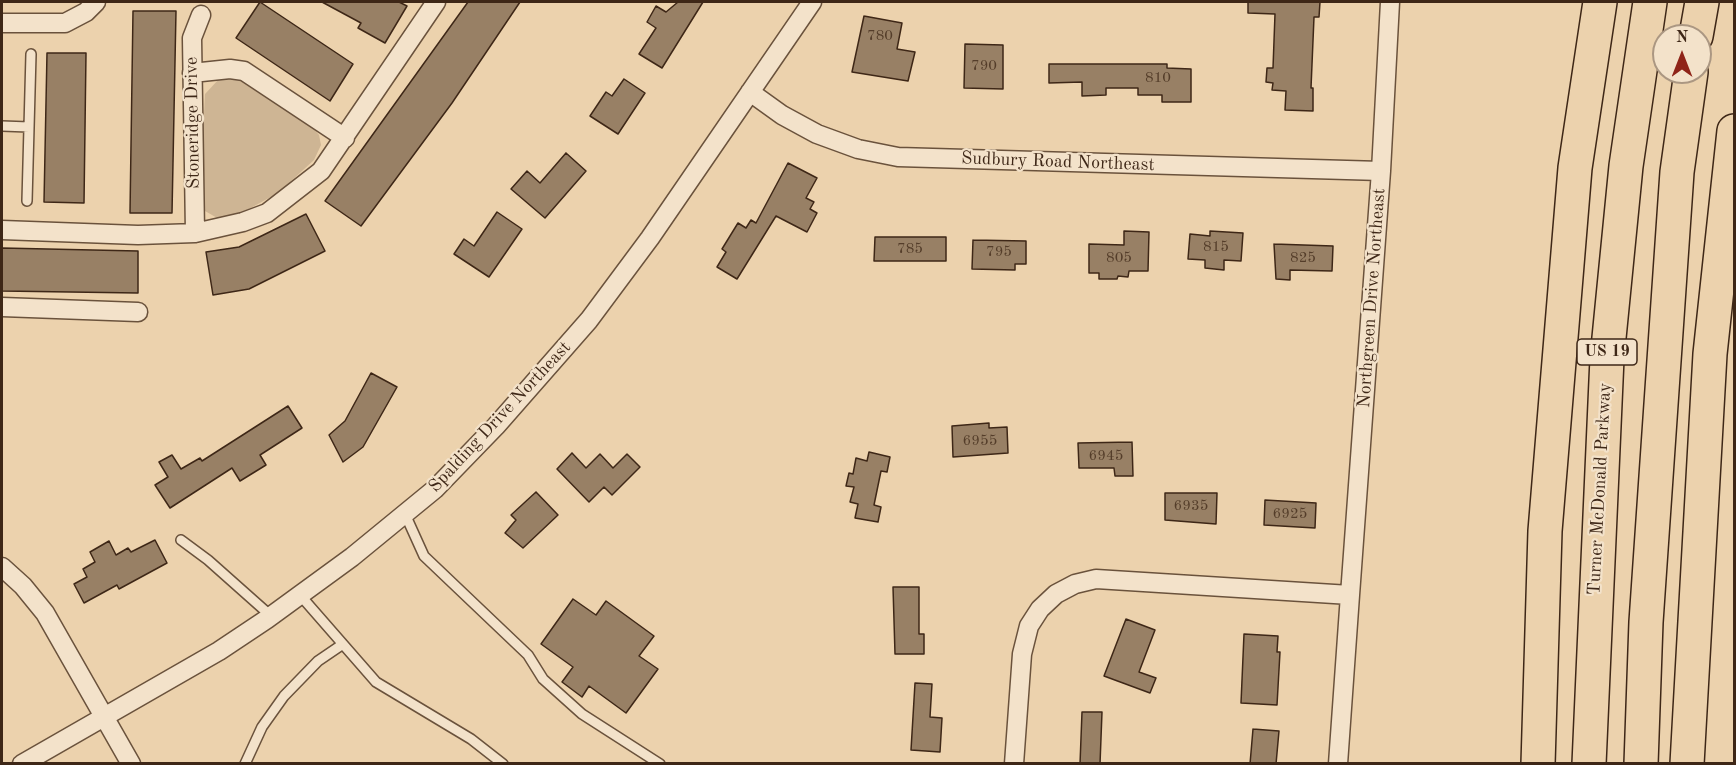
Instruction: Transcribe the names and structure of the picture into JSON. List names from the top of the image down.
{
  "streets": {
    "highway": ["US 19", "Turner McDonald Parkway"],
    "street": [
      "Stoneridge Drive",
      "Sudbury Road Northeast",
      "Northgreen Drive Northeast",
      "Spalding Drive Northeast"
    ]
  },
  "crossings": [
    ["Sudbury Road Northeast", "Northgreen Drive Northeast"],
    ["Sudbury Road Northeast", "Spalding Drive Northeast"]
  ],
  "house_numbers": [
    "780",
    "790",
    "810",
    "815",
    "785",
    "795",
    "805",
    "825",
    "6955",
    "6945",
    "6935",
    "6925"
  ],
  "north": "top"
}
